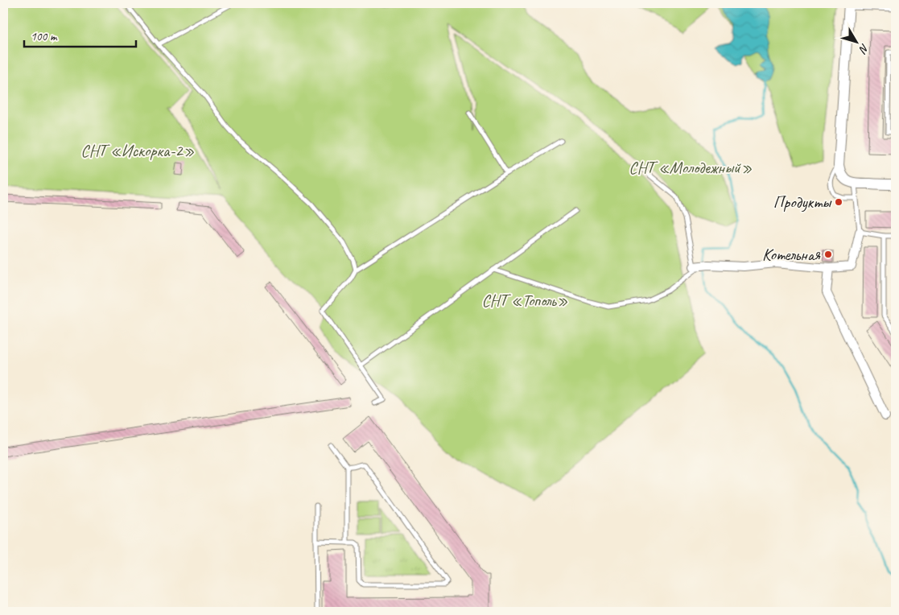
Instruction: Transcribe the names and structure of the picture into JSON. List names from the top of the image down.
{
  "parks": ["СНТ «Искорка-2»", "СНТ «Молодежный»", "СНТ «Тополь»"],
  "places": ["Продукты", "Котельная"],
  "scale_bar": "100 m",
  "north": "bottom right"
}
